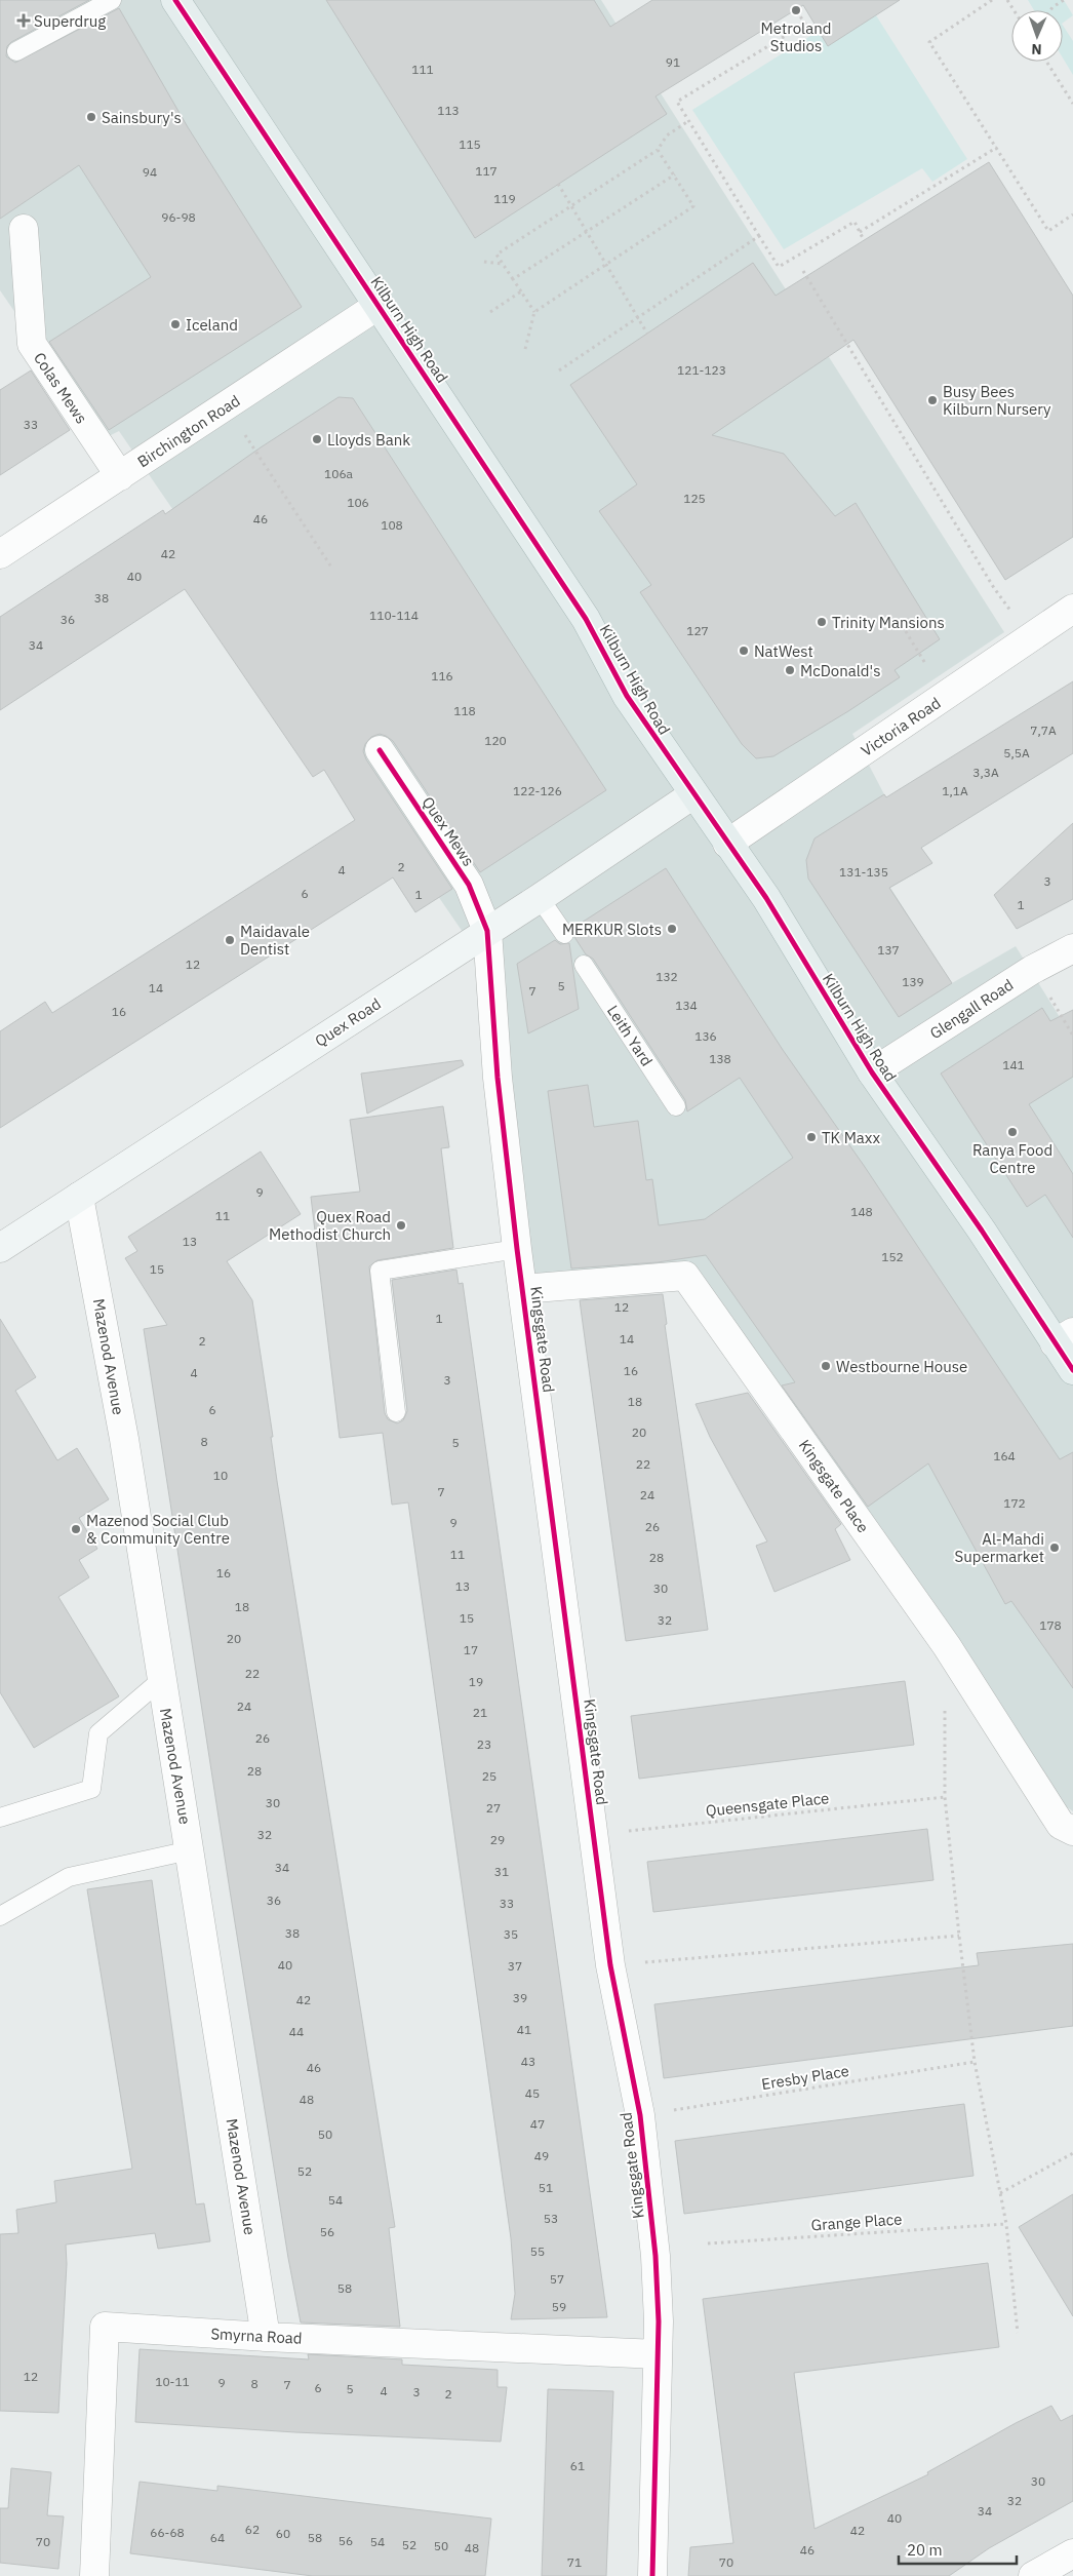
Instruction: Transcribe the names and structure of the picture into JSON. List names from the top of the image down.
{
  "streets": {
    "main road": ["Kilburn High Road", "Quex Road"],
    "street": [
      "Colas Mews",
      "Birchington Road",
      "Victoria Road",
      "Quex Mews",
      "Glengall Road",
      "Kingsgate Road",
      "Mazenod Avenue",
      "Kingsgate Place",
      "Smyrna Road"
    ],
    "lane": ["Leith Yard"],
    "path": ["Queensgate Place", "Eresby Place", "Grange Place"]
  },
  "crossings": [
    ["Kilburn High Road", "Birchington Road"],
    ["Kilburn High Road", "Victoria Road"],
    ["Kilburn High Road", "Glengall Road"],
    ["Kilburn High Road", "Quex Road"],
    ["Colas Mews", "Birchington Road"],
    ["Quex Mews", "Quex Road"],
    ["Quex Mews", "Kingsgate Road"],
    ["Quex Road", "Kingsgate Road"],
    ["Quex Road", "Mazenod Avenue"],
    ["Kingsgate Road", "Kingsgate Place"],
    ["Kingsgate Road", "Queensgate Place"],
    ["Kingsgate Road", "Eresby Place"],
    ["Kingsgate Road", "Smyrna Road"],
    ["Mazenod Avenue", "Smyrna Road"]
  ],
  "places": {
    "other": [
      "Metroland Studios",
      "Sainsbury's",
      "Iceland",
      "Busy Bees Kilburn Nursery",
      "Lloyds Bank",
      "Trinity Mansions",
      "NatWest",
      "McDonald's",
      "MERKUR Slots",
      "Maidavale Dentist",
      "Ranya Food Centre",
      "TK Maxx",
      "Quex Road Methodist Church",
      "Westbourne House",
      "Mazenod Social Club & Community Centre",
      "Al-Mahdi Supermarket"
    ],
    "health": ["Superdrug"]
  },
  "house_numbers": [
    "91",
    "111",
    "113",
    "115",
    "117",
    "94",
    "119",
    "96-98",
    "121-123",
    "33",
    "106a",
    "125",
    "106",
    "46",
    "108",
    "42",
    "40",
    "38",
    "110-114",
    "36",
    "127",
    "34",
    "116",
    "118",
    "7,7A",
    "120",
    "5,5A",
    "3,3A",
    "122-126",
    "1,1A",
    "2",
    "4",
    "131-135",
    "3",
    "6",
    "1",
    "1",
    "137",
    "12",
    "132",
    "139",
    "5",
    "14",
    "7",
    "134",
    "16",
    "136",
    "138",
    "141",
    "9",
    "148",
    "11",
    "13",
    "152",
    "15",
    "12",
    "1",
    "14",
    "2",
    "16",
    "4",
    "3",
    "18",
    "6",
    "20",
    "8",
    "5",
    "164",
    "22",
    "10",
    "7",
    "24",
    "172",
    "9",
    "26",
    "11",
    "28",
    "16",
    "13",
    "30",
    "18",
    "15",
    "32",
    "178",
    "20",
    "17",
    "22",
    "19",
    "24",
    "21",
    "26",
    "23",
    "28",
    "25",
    "30",
    "27",
    "32",
    "29",
    "34",
    "31",
    "36",
    "33",
    "38",
    "35",
    "40",
    "37",
    "39",
    "42",
    "41",
    "44",
    "43",
    "46",
    "45",
    "48",
    "47",
    "50",
    "49",
    "52",
    "51",
    "54",
    "53",
    "56",
    "55",
    "57",
    "58",
    "59",
    "12",
    "10-11",
    "9",
    "8",
    "7",
    "6",
    "5",
    "4",
    "3",
    "2",
    "61",
    "30",
    "32",
    "34",
    "40",
    "62",
    "42",
    "66-68",
    "60",
    "64",
    "58",
    "56",
    "70",
    "54",
    "52",
    "50",
    "48",
    "46",
    "71",
    "70"
  ],
  "scale_bar": "20 m",
  "north": "bottom"
}
